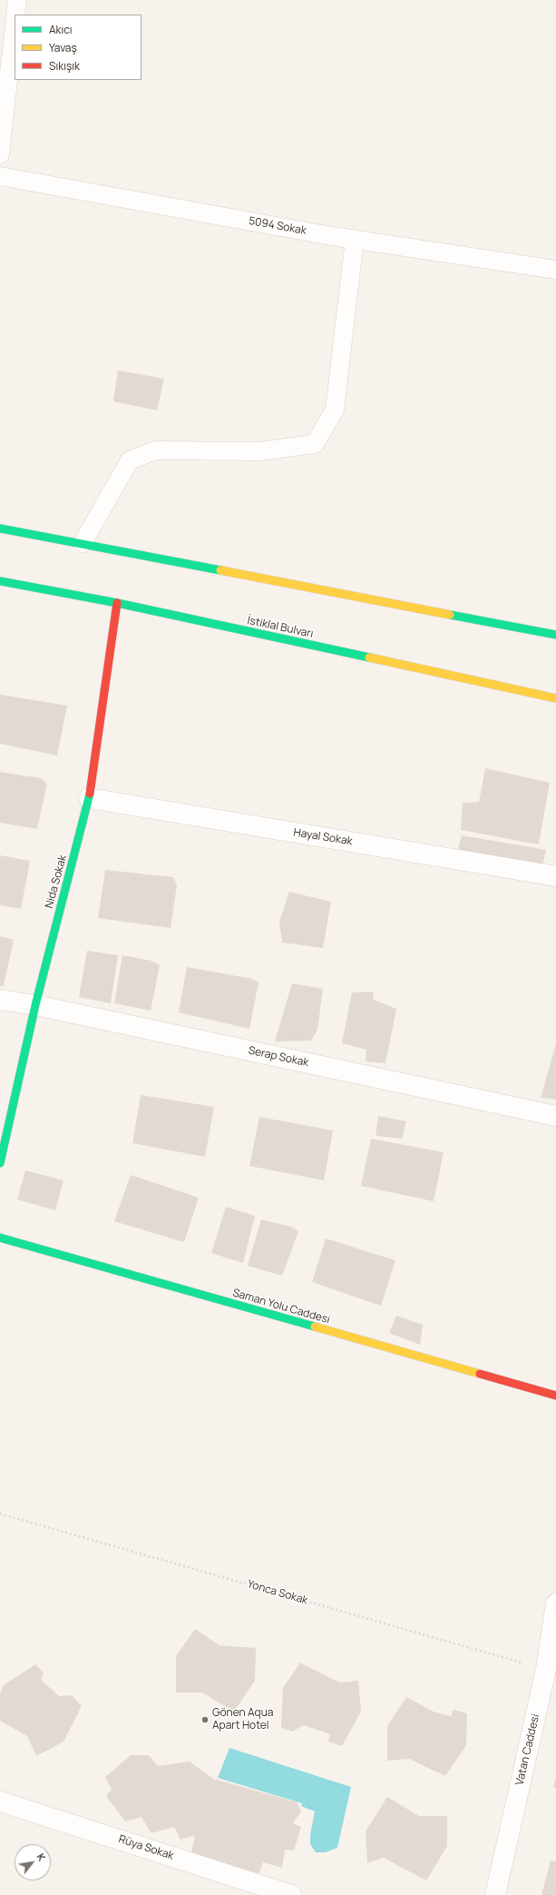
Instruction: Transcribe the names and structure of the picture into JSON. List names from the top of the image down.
{
  "streets": {
    "street": [
      "İstiklal Bulvarı",
      "Hayal Sokak",
      "Nida Sokak",
      "Serap Sokak",
      "Saman Yolu Caddesi",
      "Vatan Caddesi",
      "Rüya Sokak"
    ],
    "lane": ["5094 Sokak"],
    "path": ["Yonca Sokak"]
  },
  "crossings": [
    ["İstiklal Bulvarı", "Nida Sokak"],
    ["Hayal Sokak", "Nida Sokak"],
    ["Nida Sokak", "Serap Sokak"],
    ["Yonca Sokak", "Vatan Caddesi"]
  ],
  "places": ["Gönen Aqua Apart Hotel"],
  "legend": ["Akıcı", "Yavaş", "Sıkışık"],
  "north": "top right"
}
